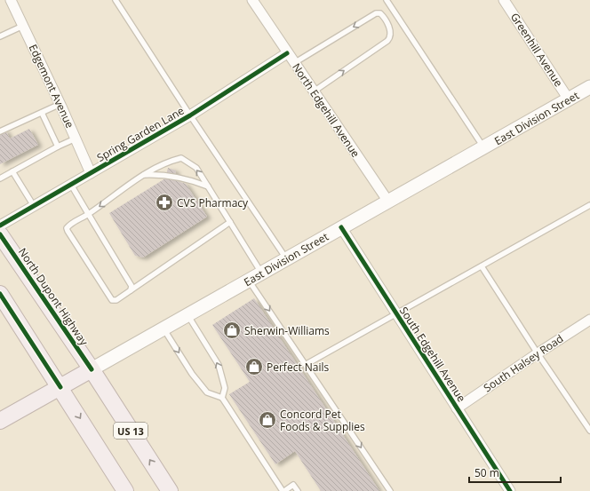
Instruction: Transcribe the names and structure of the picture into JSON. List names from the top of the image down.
{
  "streets": {
    "highway": ["East Division Street", "North Dupont Highway", "US 13"],
    "street": [
      "Greenhill Avenue",
      "Edgemont Avenue",
      "North Edgehill Avenue",
      "Spring Garden Lane",
      "South Edgehill Avenue",
      "South Halsey Road"
    ]
  },
  "crossings": [
    ["Greenhill Avenue", "East Division Street"],
    ["Edgemont Avenue", "Spring Garden Lane"],
    ["North Edgehill Avenue", "East Division Street"],
    ["North Edgehill Avenue", "Spring Garden Lane"],
    ["East Division Street", "North Dupont Highway"],
    ["East Division Street", "South Edgehill Avenue"],
    ["East Division Street", "US 13"],
    ["North Dupont Highway", "US 13"],
    ["South Edgehill Avenue", "South Halsey Road"]
  ],
  "places": {
    "pharmacy": ["CVS Pharmacy"],
    "shop": ["Sherwin-Williams", "Perfect Nails", "Concord Pet Foods & Supplies"]
  },
  "scale_bar": "50 m"
}
